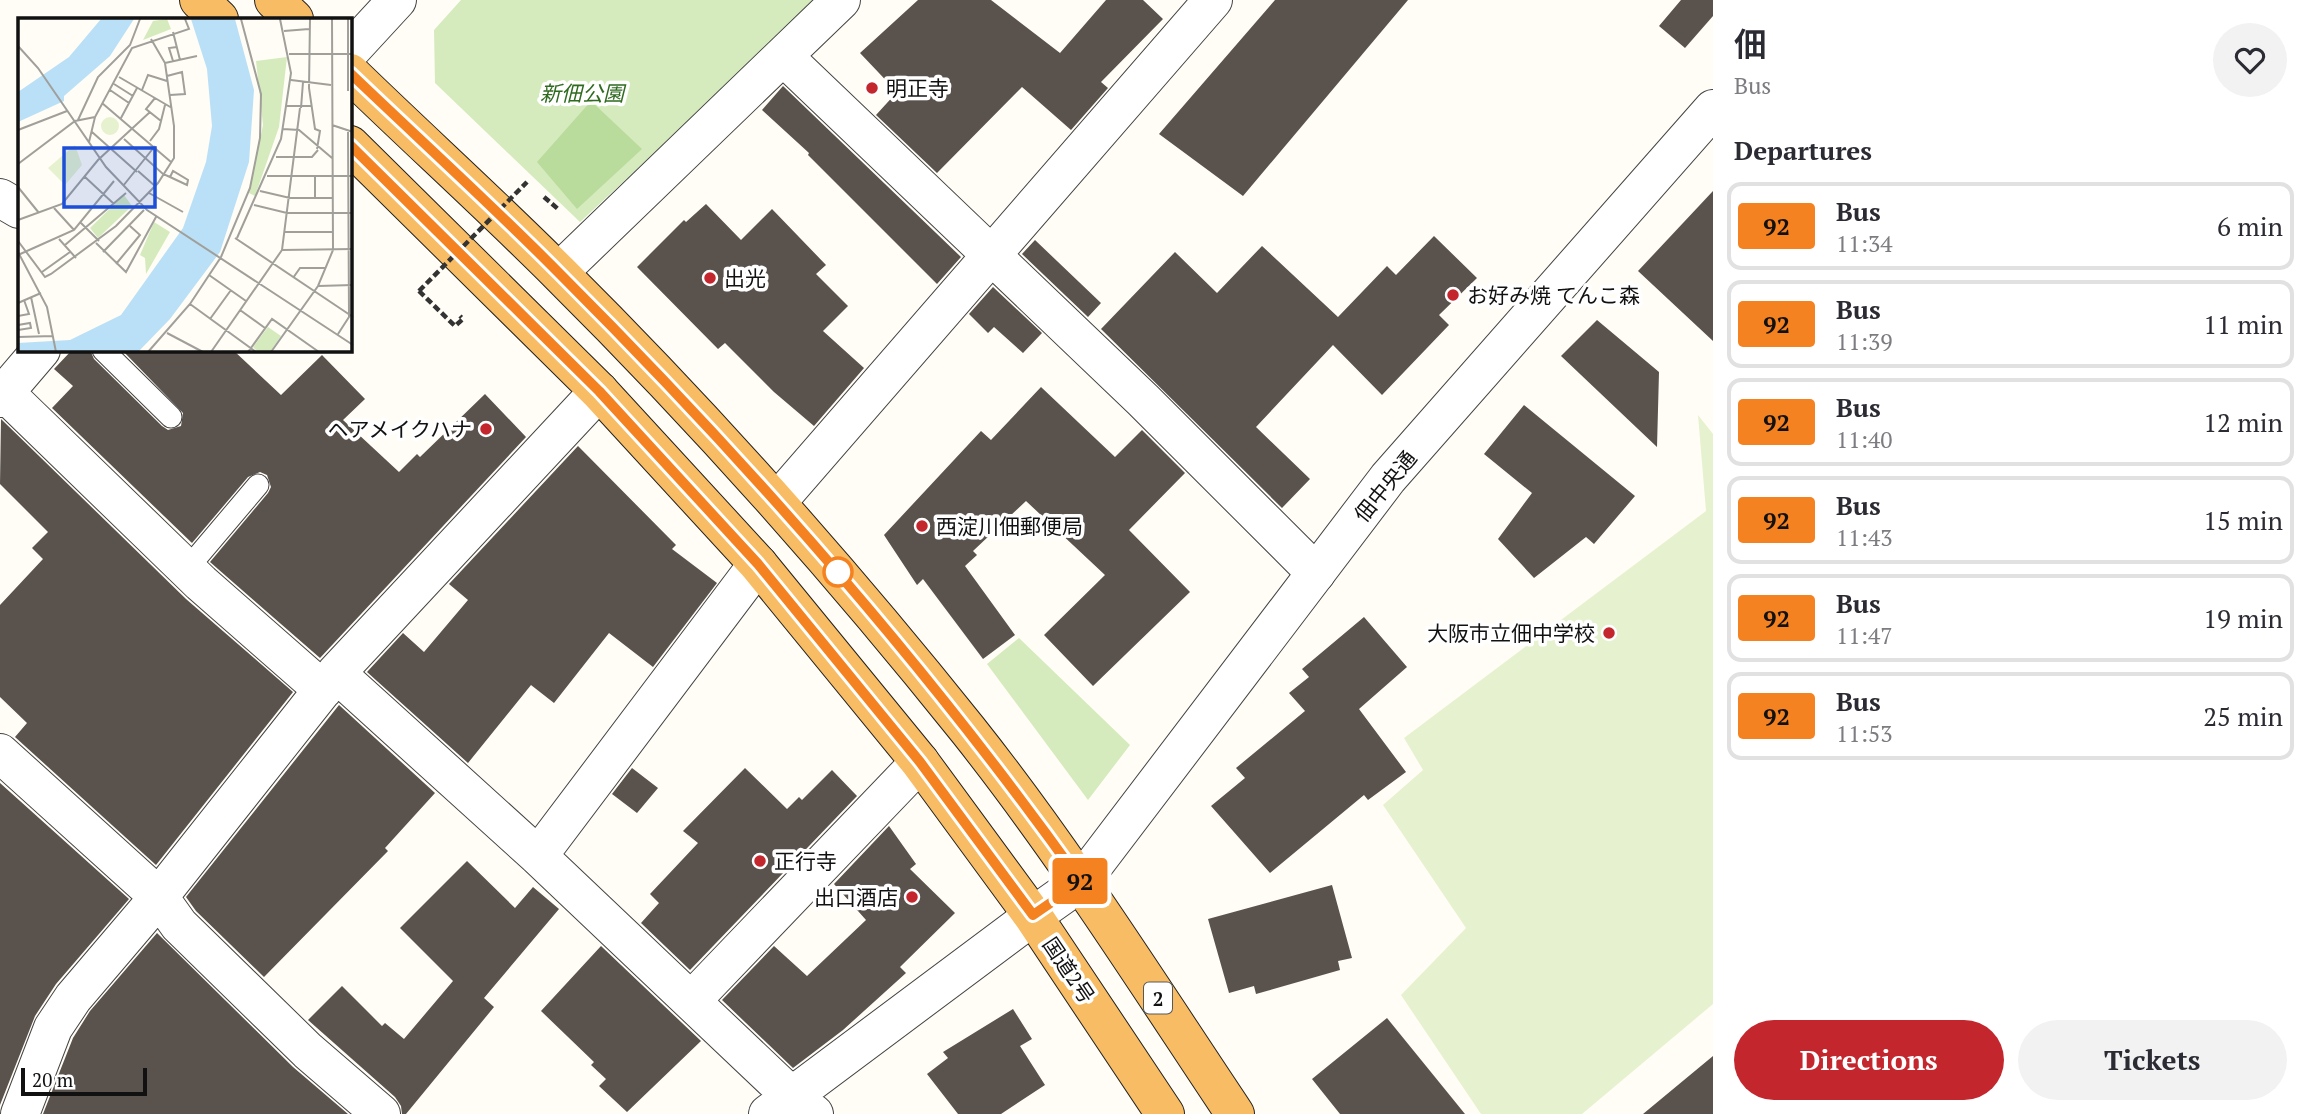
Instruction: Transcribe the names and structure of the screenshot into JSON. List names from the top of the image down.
{
  "streets": {
    "highway": ["国道2号", "2"],
    "street": ["佃中央通"]
  },
  "crossings": [
    ["佃中央通", "国道2号"],
    ["佃中央通", "2"]
  ],
  "parks": ["新佃公園"],
  "places": [
    "明正寺",
    "出光",
    "お好み焼 てんこ森",
    "ヘアメイクハナ",
    "西淀川佃郵便局",
    "大阪市立佃中学校",
    "正行寺",
    "出口酒店"
  ],
  "lines": ["bus line 92"],
  "scale_bar": "20 m",
  "page": {
    "on_map": "92",
    "heading": [
      ["佃", "Bus"],
      "Departures"
    ],
    "list": [
      {
        "mark": "92",
        "name": "Bus",
        "note": "11:34",
        "value": "6 min"
      },
      {
        "mark": "92",
        "name": "Bus",
        "note": "11:39",
        "value": "11 min"
      },
      {
        "mark": "92",
        "name": "Bus",
        "note": "11:40",
        "value": "12 min"
      },
      {
        "mark": "92",
        "name": "Bus",
        "note": "11:43",
        "value": "15 min"
      },
      {
        "mark": "92",
        "name": "Bus",
        "note": "11:47",
        "value": "19 min"
      },
      {
        "mark": "92",
        "name": "Bus",
        "note": "11:53",
        "value": "25 min"
      }
    ],
    "buttons": ["Directions", "Tickets"],
    "scale": "20 m"
  }
}
